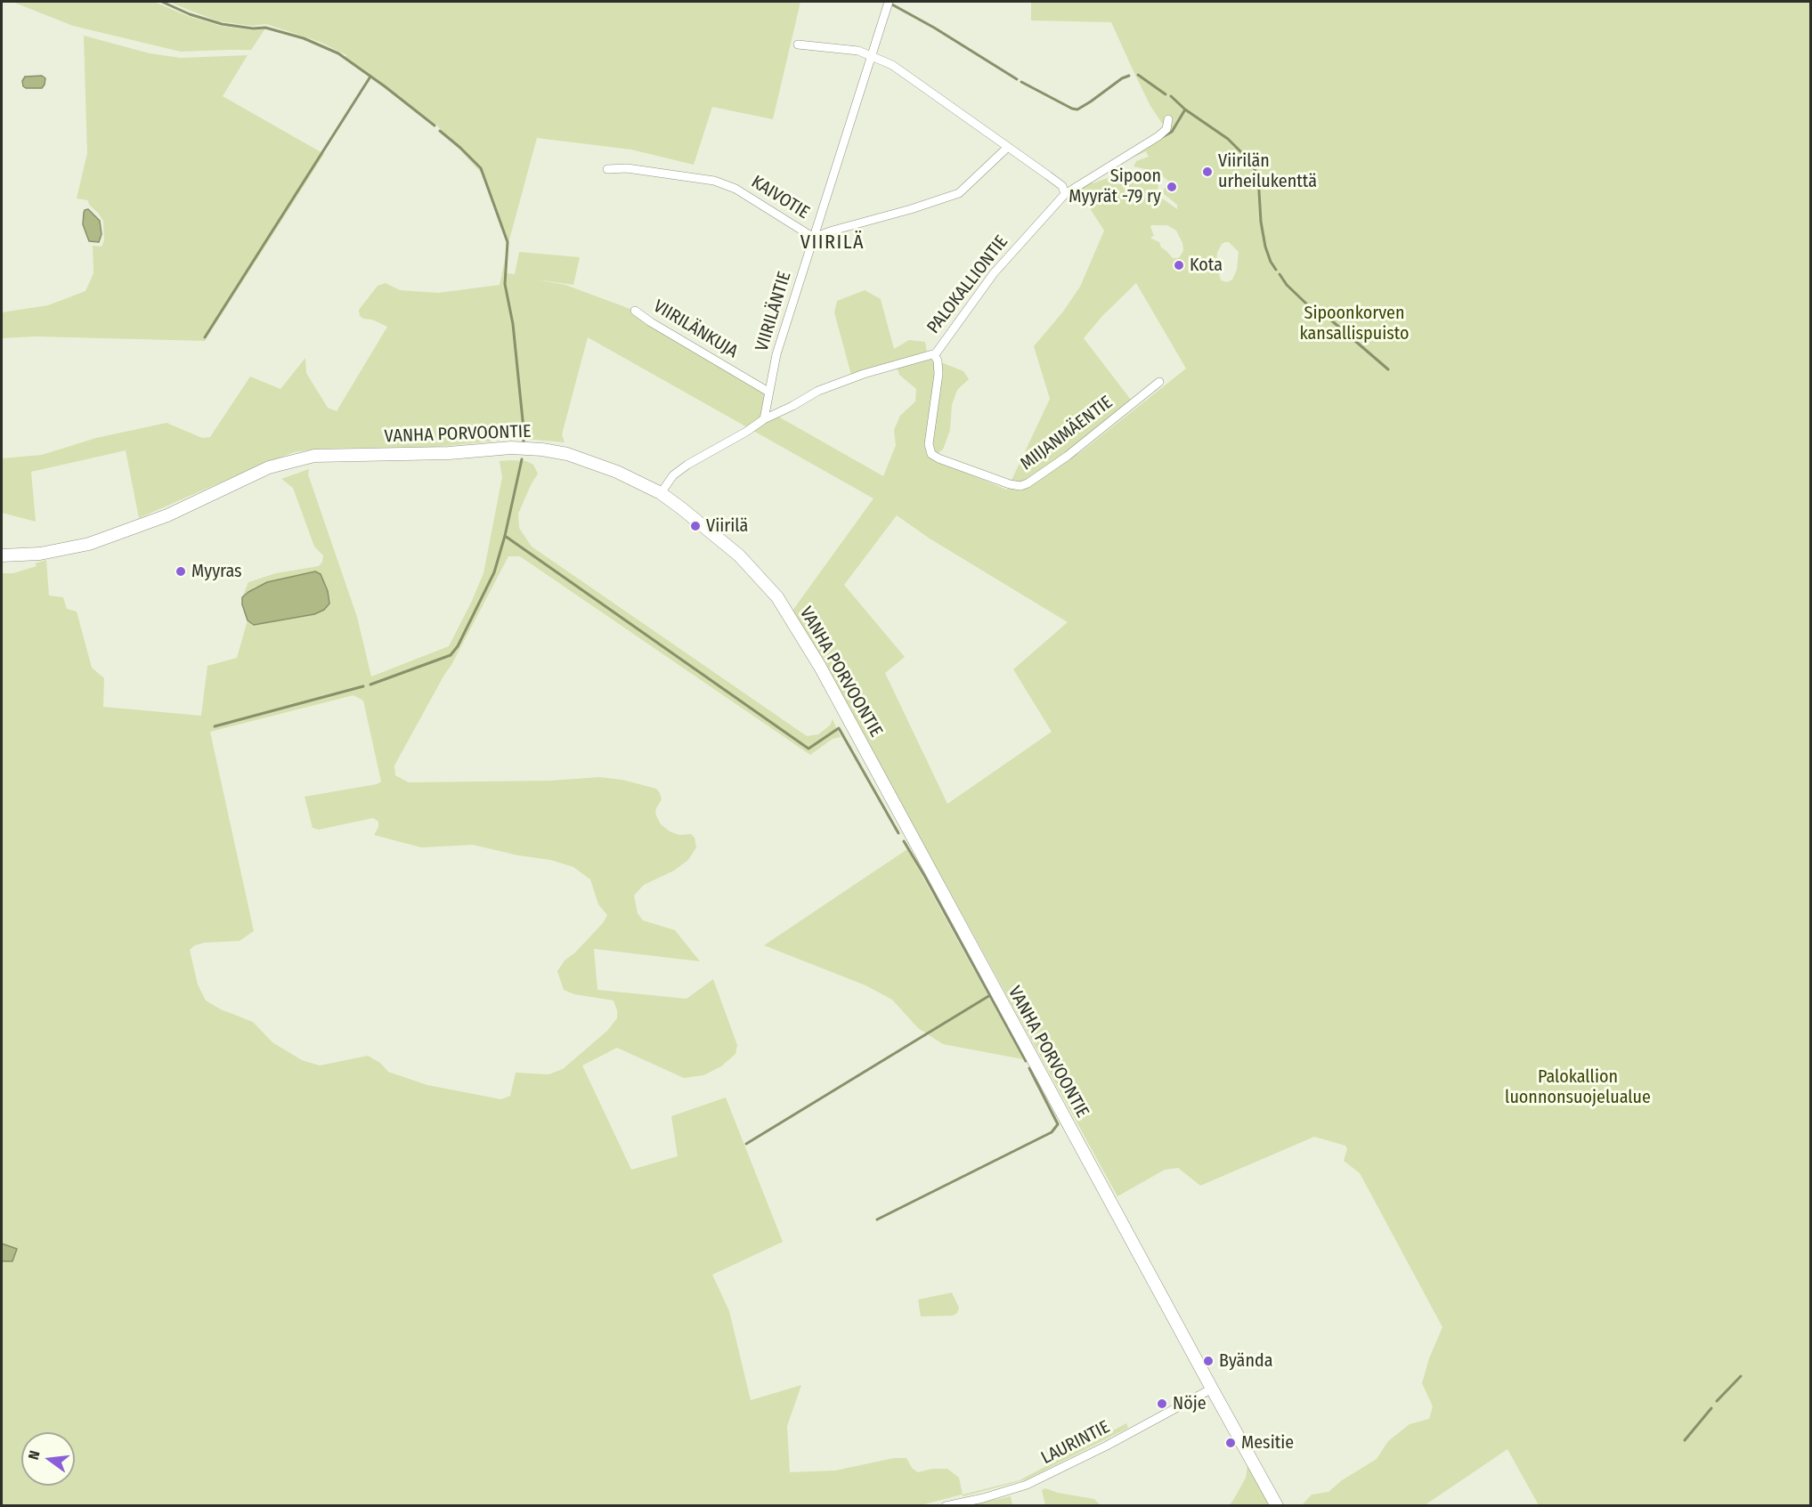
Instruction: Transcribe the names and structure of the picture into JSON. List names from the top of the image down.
{
  "streets": {
    "street": [
      "KAIVOTIE",
      "PALOKALLIONTIE",
      "VIIRILÄNTIE",
      "VIIRILÄNKUJA",
      "MIIJANMÄENTIE",
      "VANHA PORVOONTIE",
      "LAURINTIE"
    ]
  },
  "crossings": [
    ["KAIVOTIE", "VIIRILÄNTIE"],
    ["PALOKALLIONTIE", "VIIRILÄNTIE"],
    ["PALOKALLIONTIE", "MIIJANMÄENTIE"],
    ["VIIRILÄNTIE", "VIIRILÄNKUJA"],
    ["VANHA PORVOONTIE", "LAURINTIE"]
  ],
  "districts": ["VIIRILÄ"],
  "parks": ["Sipoonkorven kansallispuisto", "Palokallion luonnonsuojelualue"],
  "places": [
    "Viirilän urheilukenttä",
    "Sipoon Myyrät -79 ry",
    "Kota",
    "Viirilä",
    "Myyras",
    "Byända",
    "Nöje",
    "Mesitie"
  ],
  "north": "left"
}
